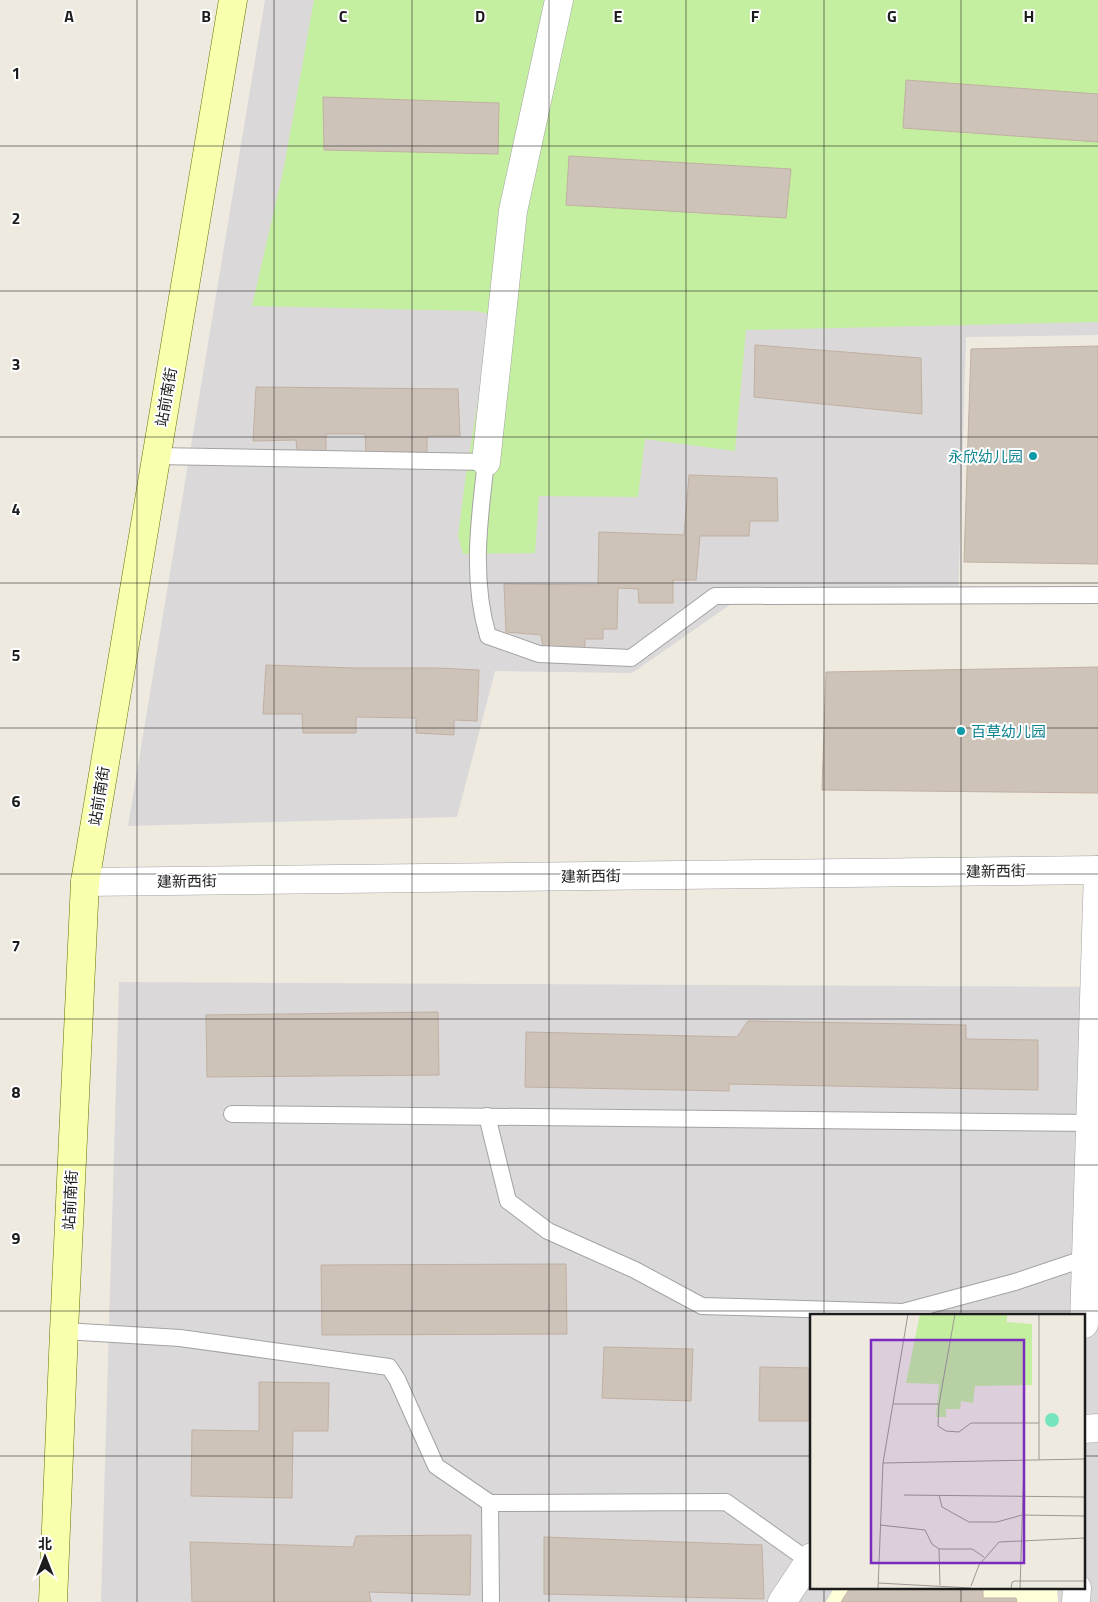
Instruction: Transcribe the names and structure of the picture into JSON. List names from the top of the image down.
{
  "streets": {
    "main road": ["站前南街"],
    "street": ["建新西街"]
  },
  "crossings": [
    ["站前南街", "建新西街"]
  ],
  "places": ["永欣幼儿园", "百草幼儿园"],
  "north": "top",
  "grid": {
    "columns": [
      "A",
      "B",
      "C",
      "D",
      "E",
      "F",
      "G",
      "H"
    ],
    "rows": [
      "1",
      "2",
      "3",
      "4",
      "5",
      "6",
      "7",
      "8",
      "9"
    ]
  }
}
